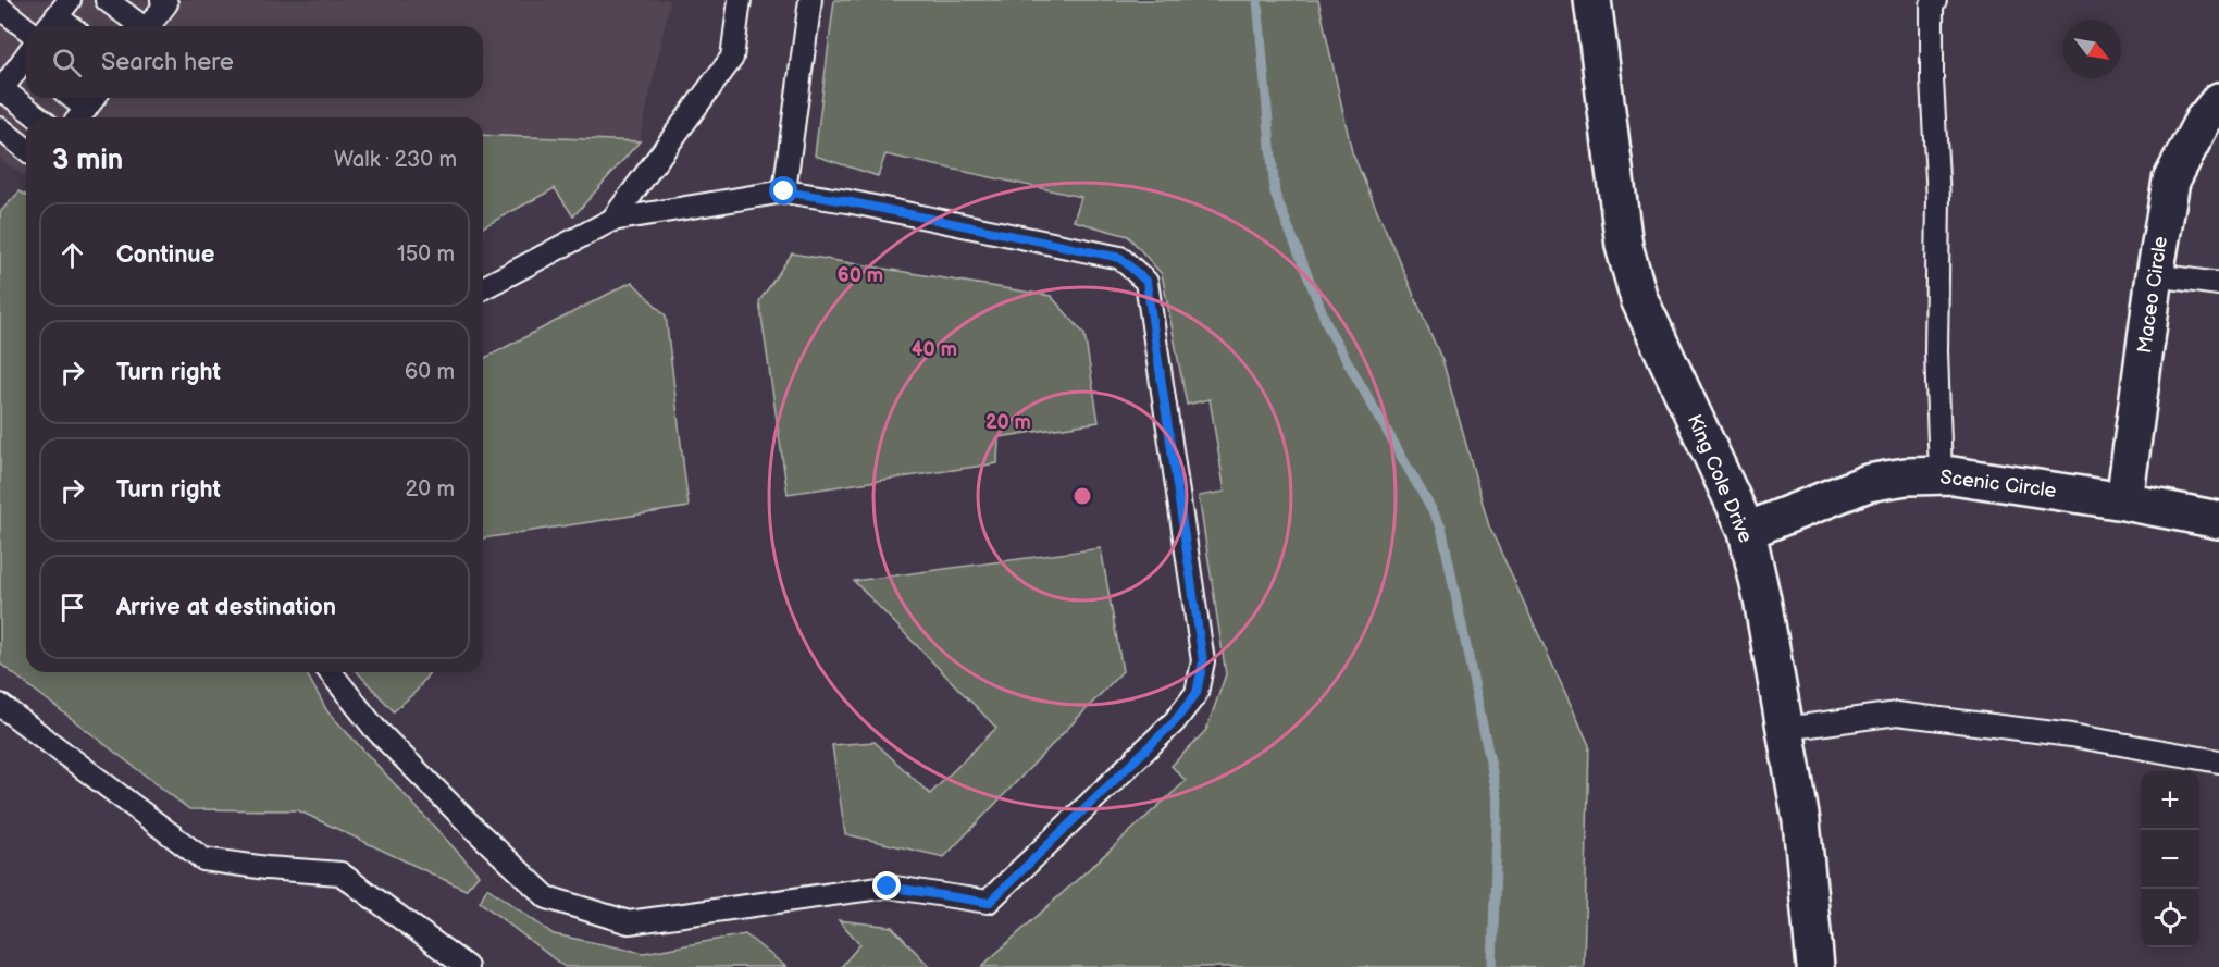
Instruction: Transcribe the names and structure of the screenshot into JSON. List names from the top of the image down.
{
  "streets": {
    "street": ["Maceo Circle", "King Cole Drive", "Scenic Circle"]
  },
  "crossings": [
    ["Maceo Circle", "Scenic Circle"],
    ["King Cole Drive", "Scenic Circle"]
  ],
  "north": "bottom right",
  "page": {
    "search": "Search here",
    "heading": ["3 min", "Walk · 230 m"],
    "list": [
      ["Continue", "150 m"],
      ["Turn right", "60 m"],
      ["Turn right", "20 m"],
      "Arrive at destination"
    ],
    "map_buttons": ["+", "−"]
  },
  "rings": ["60 m", "40 m", "20 m"]
}
